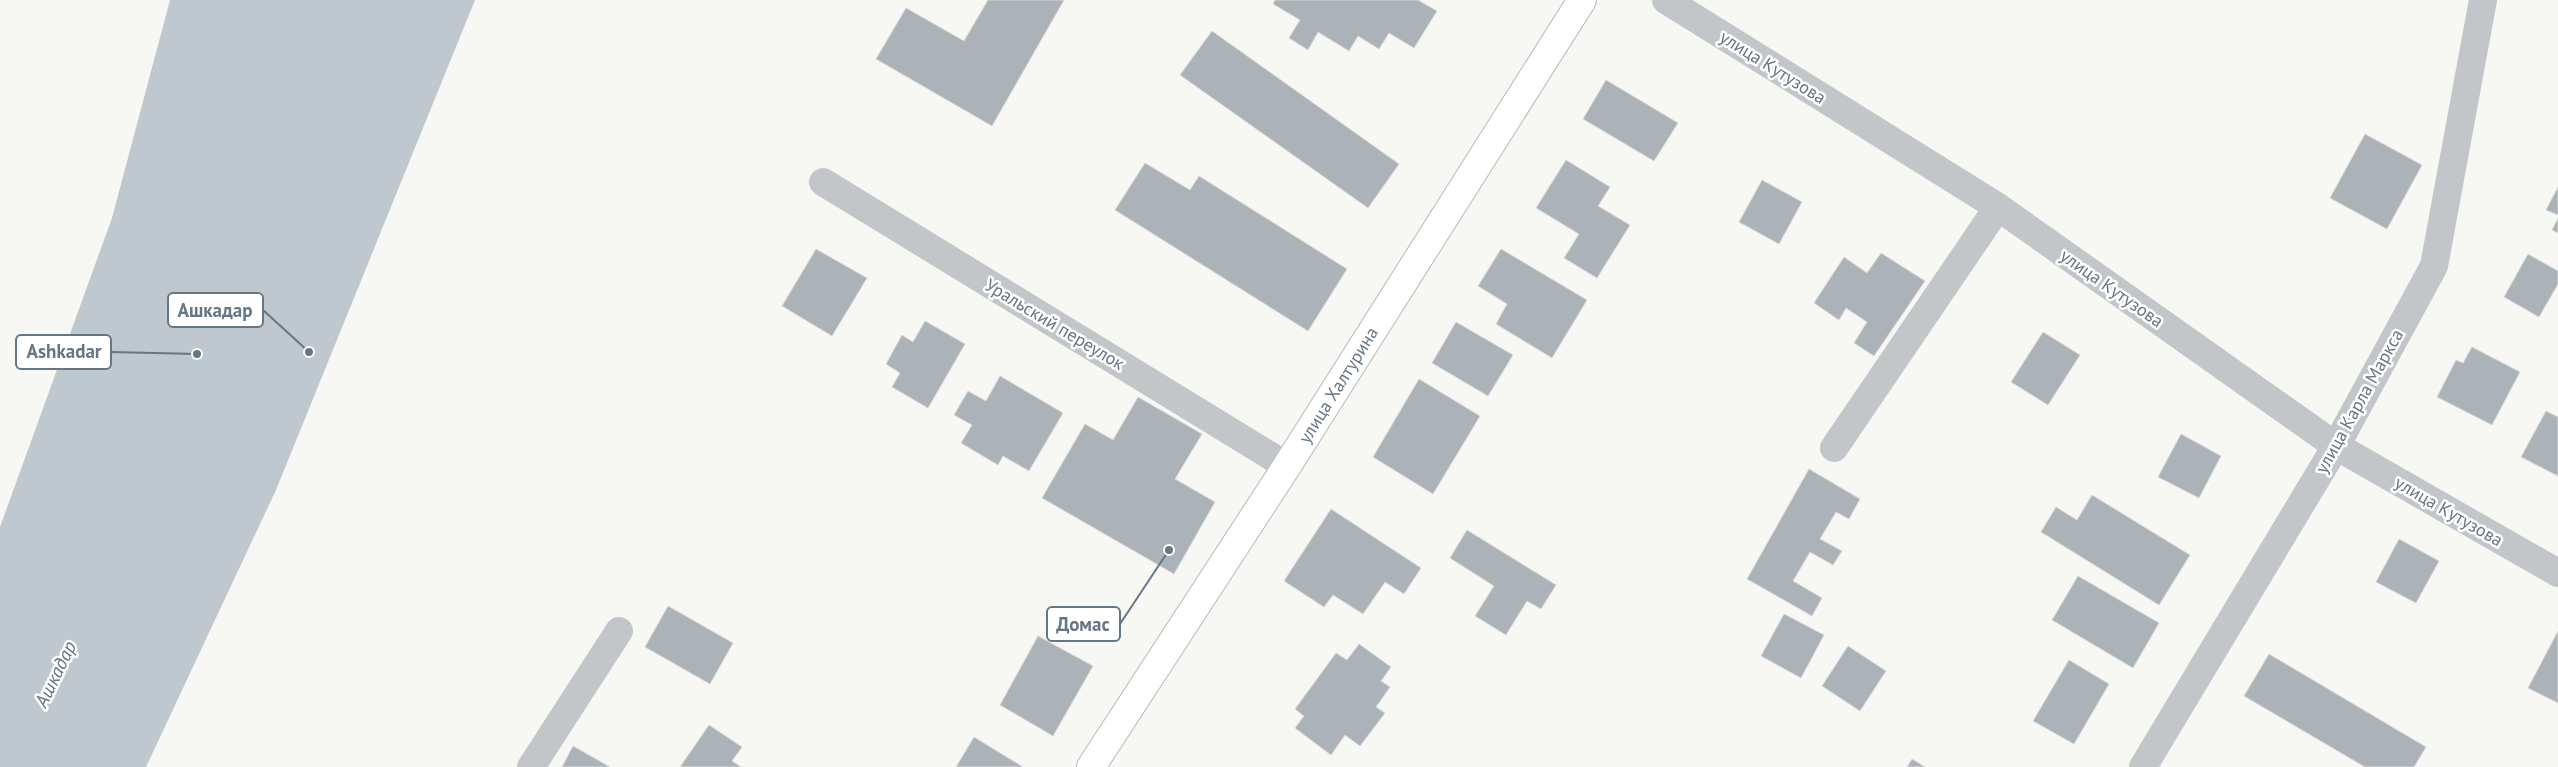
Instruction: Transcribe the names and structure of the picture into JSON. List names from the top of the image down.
{
  "streets": {
    "main road": ["улица Халтурина"],
    "street": ["улица Кутузова", "Уральский переулок", "улица Карла Маркса"]
  },
  "crossings": [
    ["улица Кутузова", "улица Карла Маркса"],
    ["Уральский переулок", "улица Халтурина"]
  ],
  "water": ["Ашкадар"],
  "places": ["Ашкадар", "Ashkadar", "Домас"]
}
